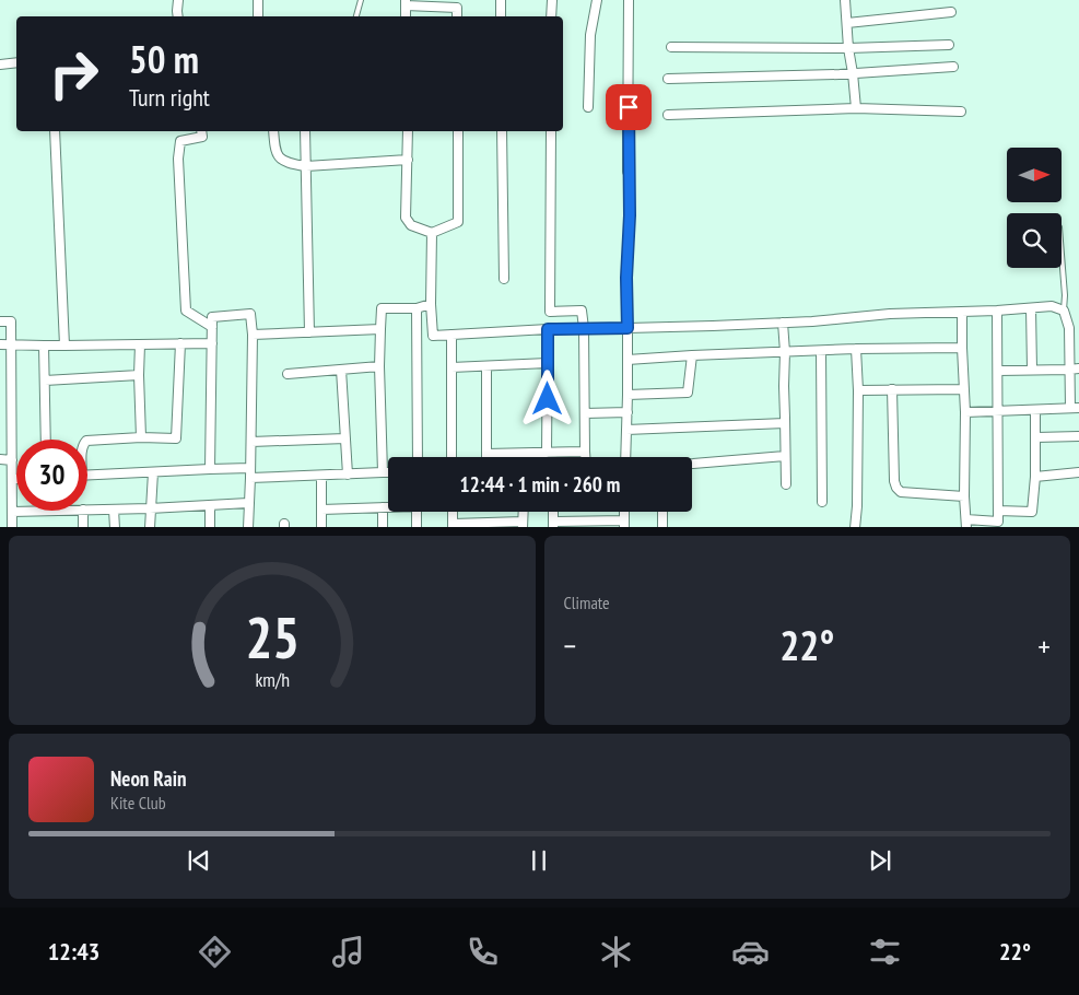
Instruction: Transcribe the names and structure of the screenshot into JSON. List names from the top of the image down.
{
  "north": "right",
  "page": {
    "turn": ["50 m", "Turn right"],
    "limit": "30",
    "trip": "12:44 · 1 min · 260 m",
    "tile": "Climate",
    "heat": ["−", "22°", "+"],
    "song": ["Neon Rain", "Kite Club"],
    "tabs": ["12:43", "22°"],
    "gauge": ["25", "km/h"]
  }
}
